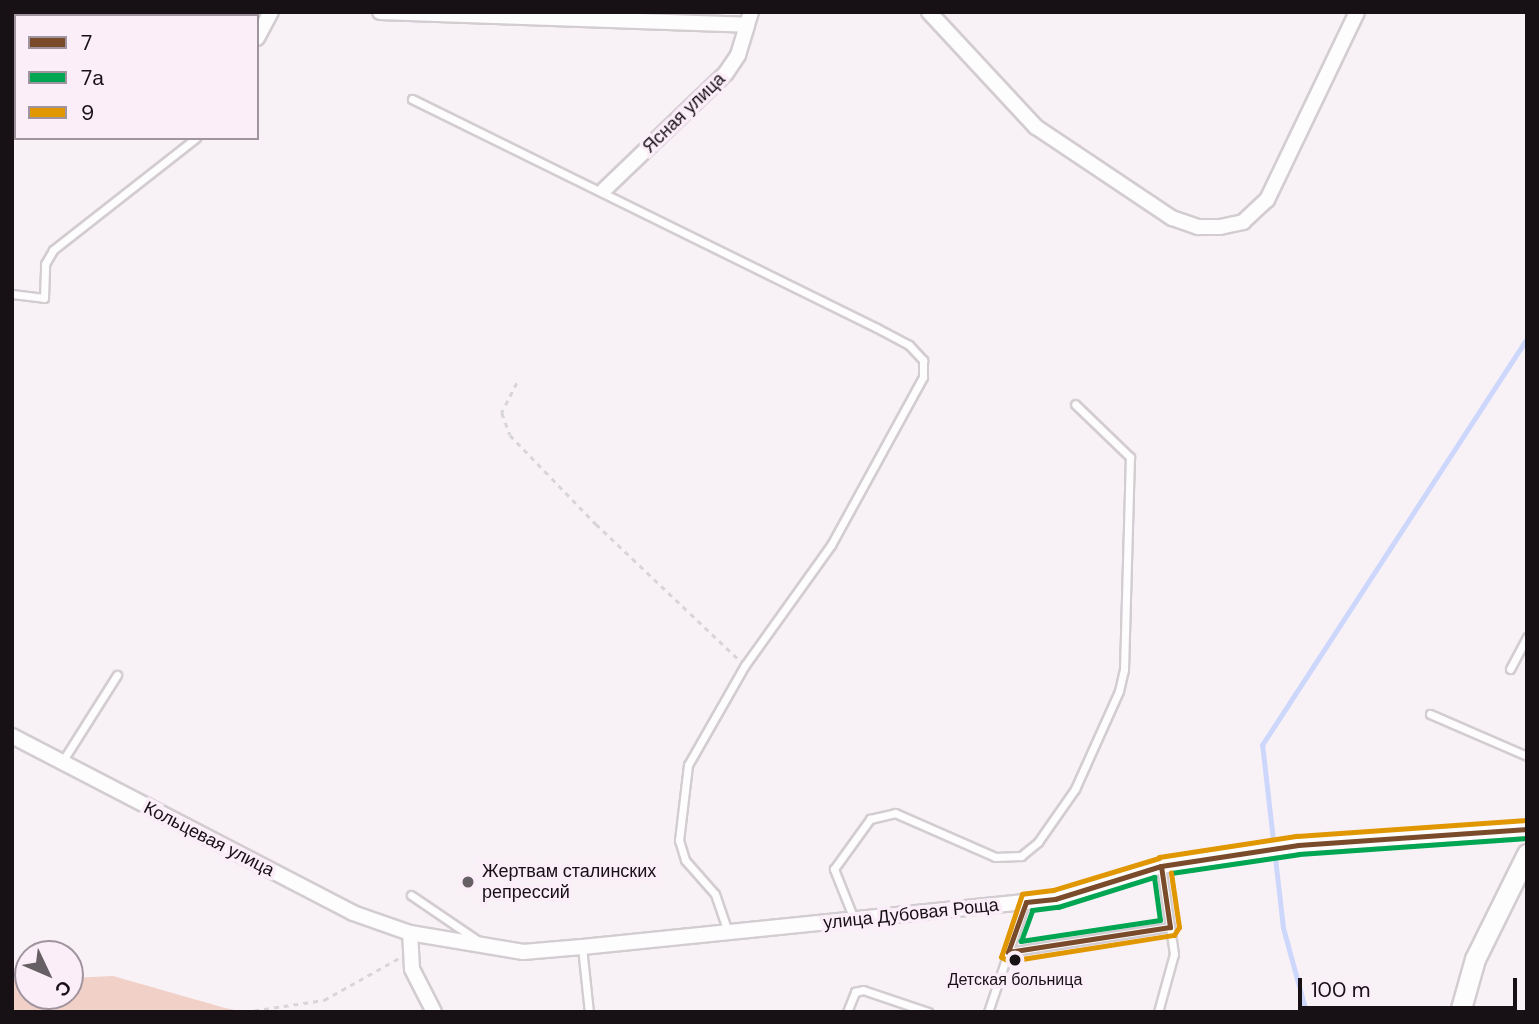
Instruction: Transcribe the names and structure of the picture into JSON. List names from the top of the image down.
{
  "streets": {
    "street": ["Ясная улица", "Кольцевая улица", "улица Дубовая Роща"]
  },
  "crossings": [
    ["Кольцевая улица", "улица Дубовая Роща"]
  ],
  "places": ["Жертвам сталинских репрессий", "Детская больница"],
  "lines": ["transit line 9", "transit line 7", "transit line 7а"],
  "legend": ["7", "7а", "9"],
  "scale_bar": "100 m",
  "north": "bottom right"
}
